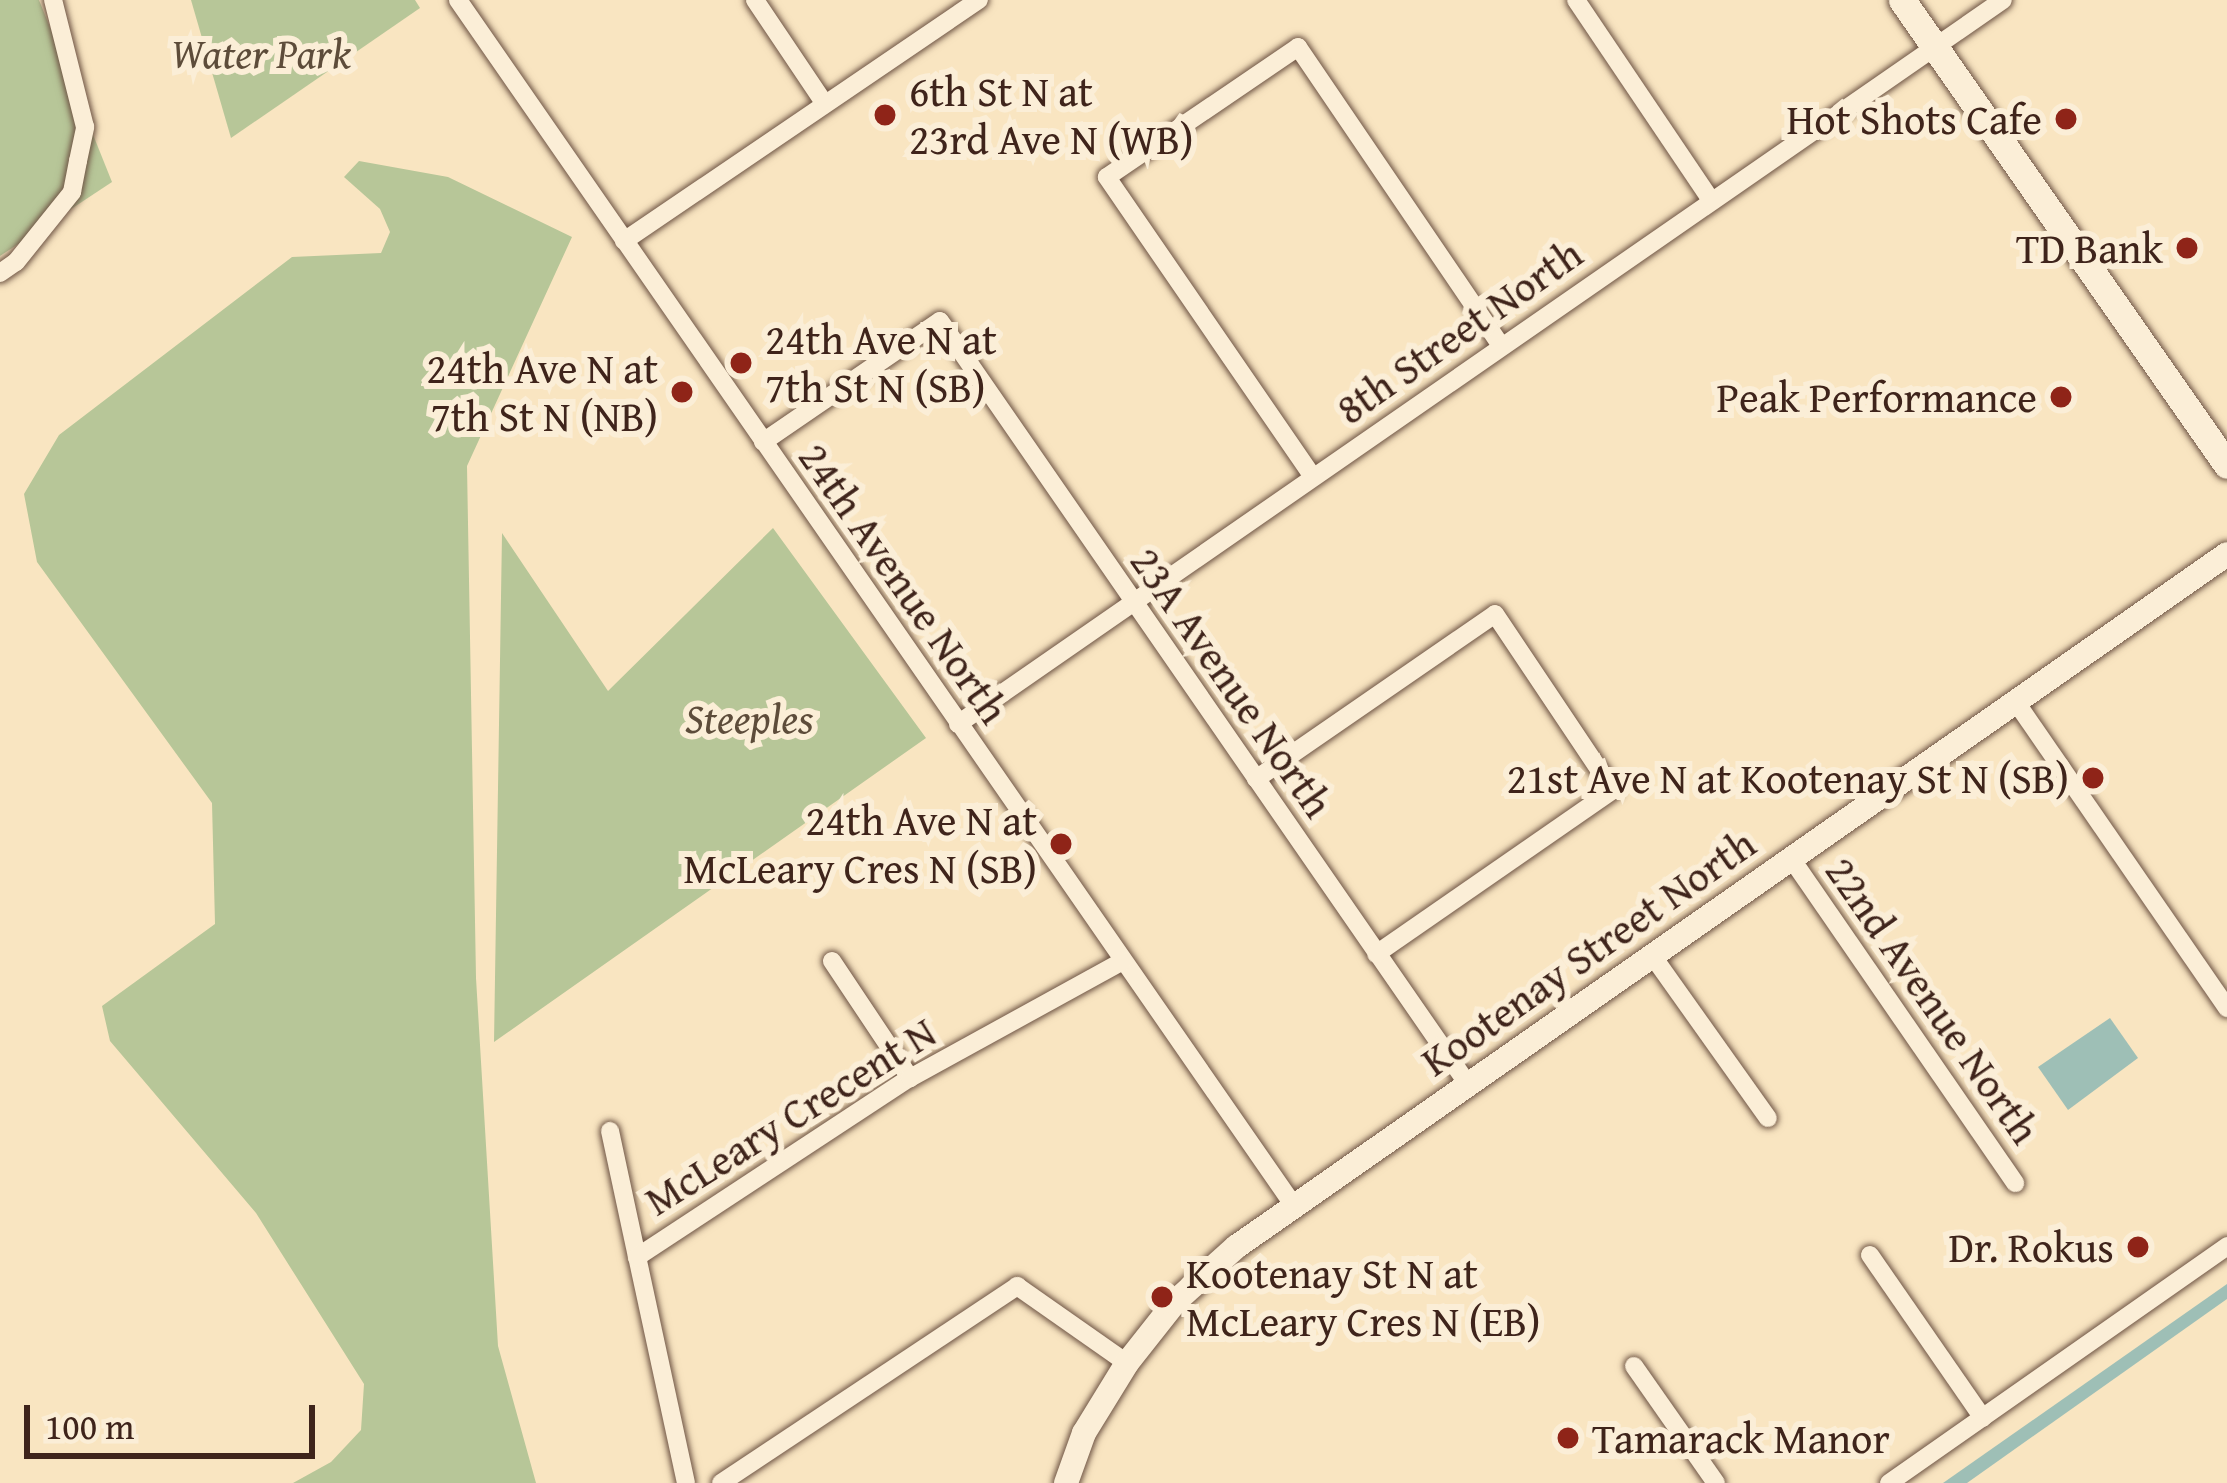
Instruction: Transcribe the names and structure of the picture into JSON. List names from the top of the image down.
{
  "streets": {
    "street": [
      "8th Street North",
      "24th Avenue North",
      "23A Avenue North",
      "Kootenay Street North",
      "22nd Avenue North",
      "McLeary Crecent N"
    ]
  },
  "crossings": [
    ["8th Street North", "24th Avenue North"],
    ["8th Street North", "23A Avenue North"],
    ["24th Avenue North", "23A Avenue North"],
    ["24th Avenue North", "Kootenay Street North"],
    ["24th Avenue North", "McLeary Crecent N"],
    ["23A Avenue North", "Kootenay Street North"],
    ["Kootenay Street North", "22nd Avenue North"]
  ],
  "parks": ["Water Park", "Steeples"],
  "places": [
    "6th St N at 23rd Ave N (WB)",
    "Hot Shots Cafe",
    "TD Bank",
    "24th Ave N at 7th St N (SB)",
    "24th Ave N at 7th St N (NB)",
    "Peak Performance",
    "21st Ave N at Kootenay St N (SB)",
    "24th Ave N at McLeary Cres N (SB)",
    "Dr. Rokus",
    "Kootenay St N at McLeary Cres N (EB)",
    "Tamarack Manor"
  ],
  "scale_bar": "100 m"
}
